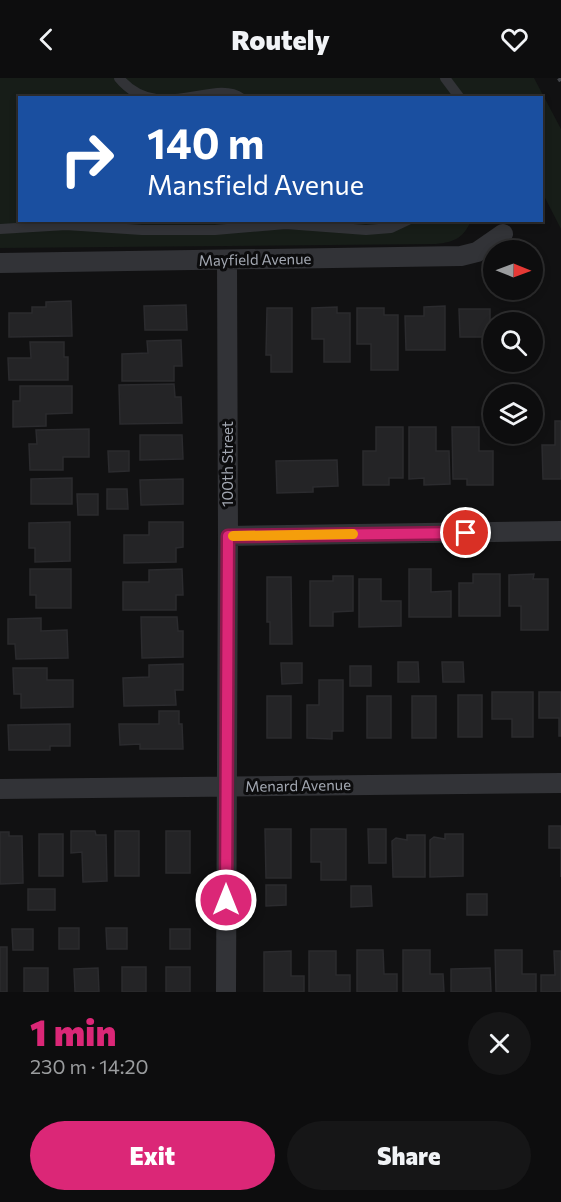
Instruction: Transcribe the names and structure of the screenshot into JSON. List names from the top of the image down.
{
  "streets": {
    "street": ["Mayfield Avenue", "100th Street", "Menard Avenue"]
  },
  "crossings": [
    ["Mayfield Avenue", "100th Street"],
    ["100th Street", "Menard Avenue"]
  ],
  "north": "right",
  "page": {
    "header": "Routely",
    "turn": ["140 m", "Mansfield Avenue"],
    "heading": ["1 min", "230 m · 14:20"],
    "buttons": ["Exit", "Share"]
  }
}
